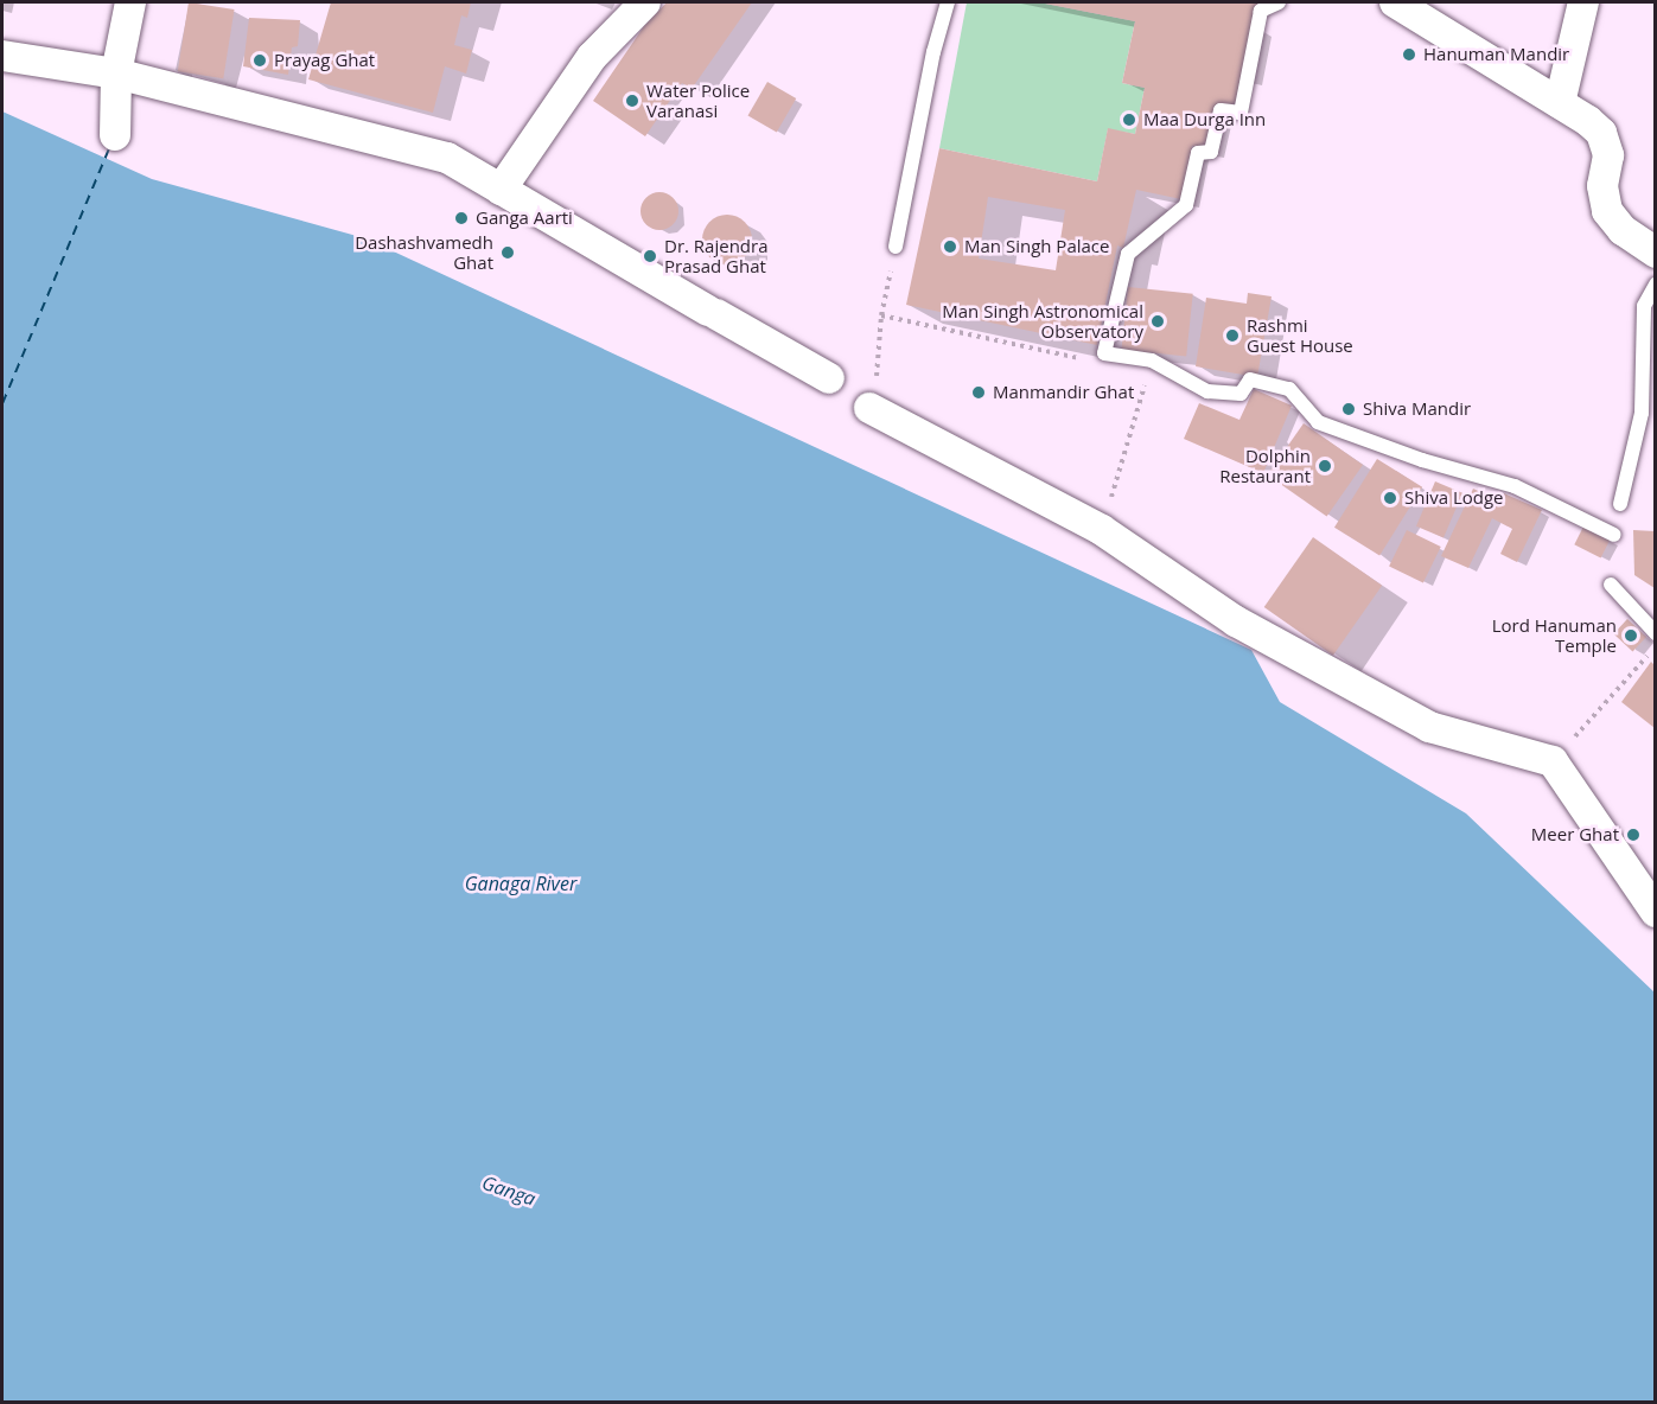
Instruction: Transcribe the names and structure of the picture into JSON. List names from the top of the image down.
{
  "water": ["Ganaga River", "Ganga"],
  "places": [
    "Hanuman Mandir",
    "Prayag Ghat",
    "Water Police Varanasi",
    "Maa Durga Inn",
    "Ganga Aarti",
    "Man Singh Palace",
    "Dashashvamedh Ghat",
    "Dr. Rajendra Prasad Ghat",
    "Man Singh Astronomical Observatory",
    "Rashmi Guest House",
    "Manmandir Ghat",
    "Shiva Mandir",
    "Dolphin Restaurant",
    "Shiva Lodge",
    "Lord Hanuman Temple",
    "Meer Ghat"
  ]
}
